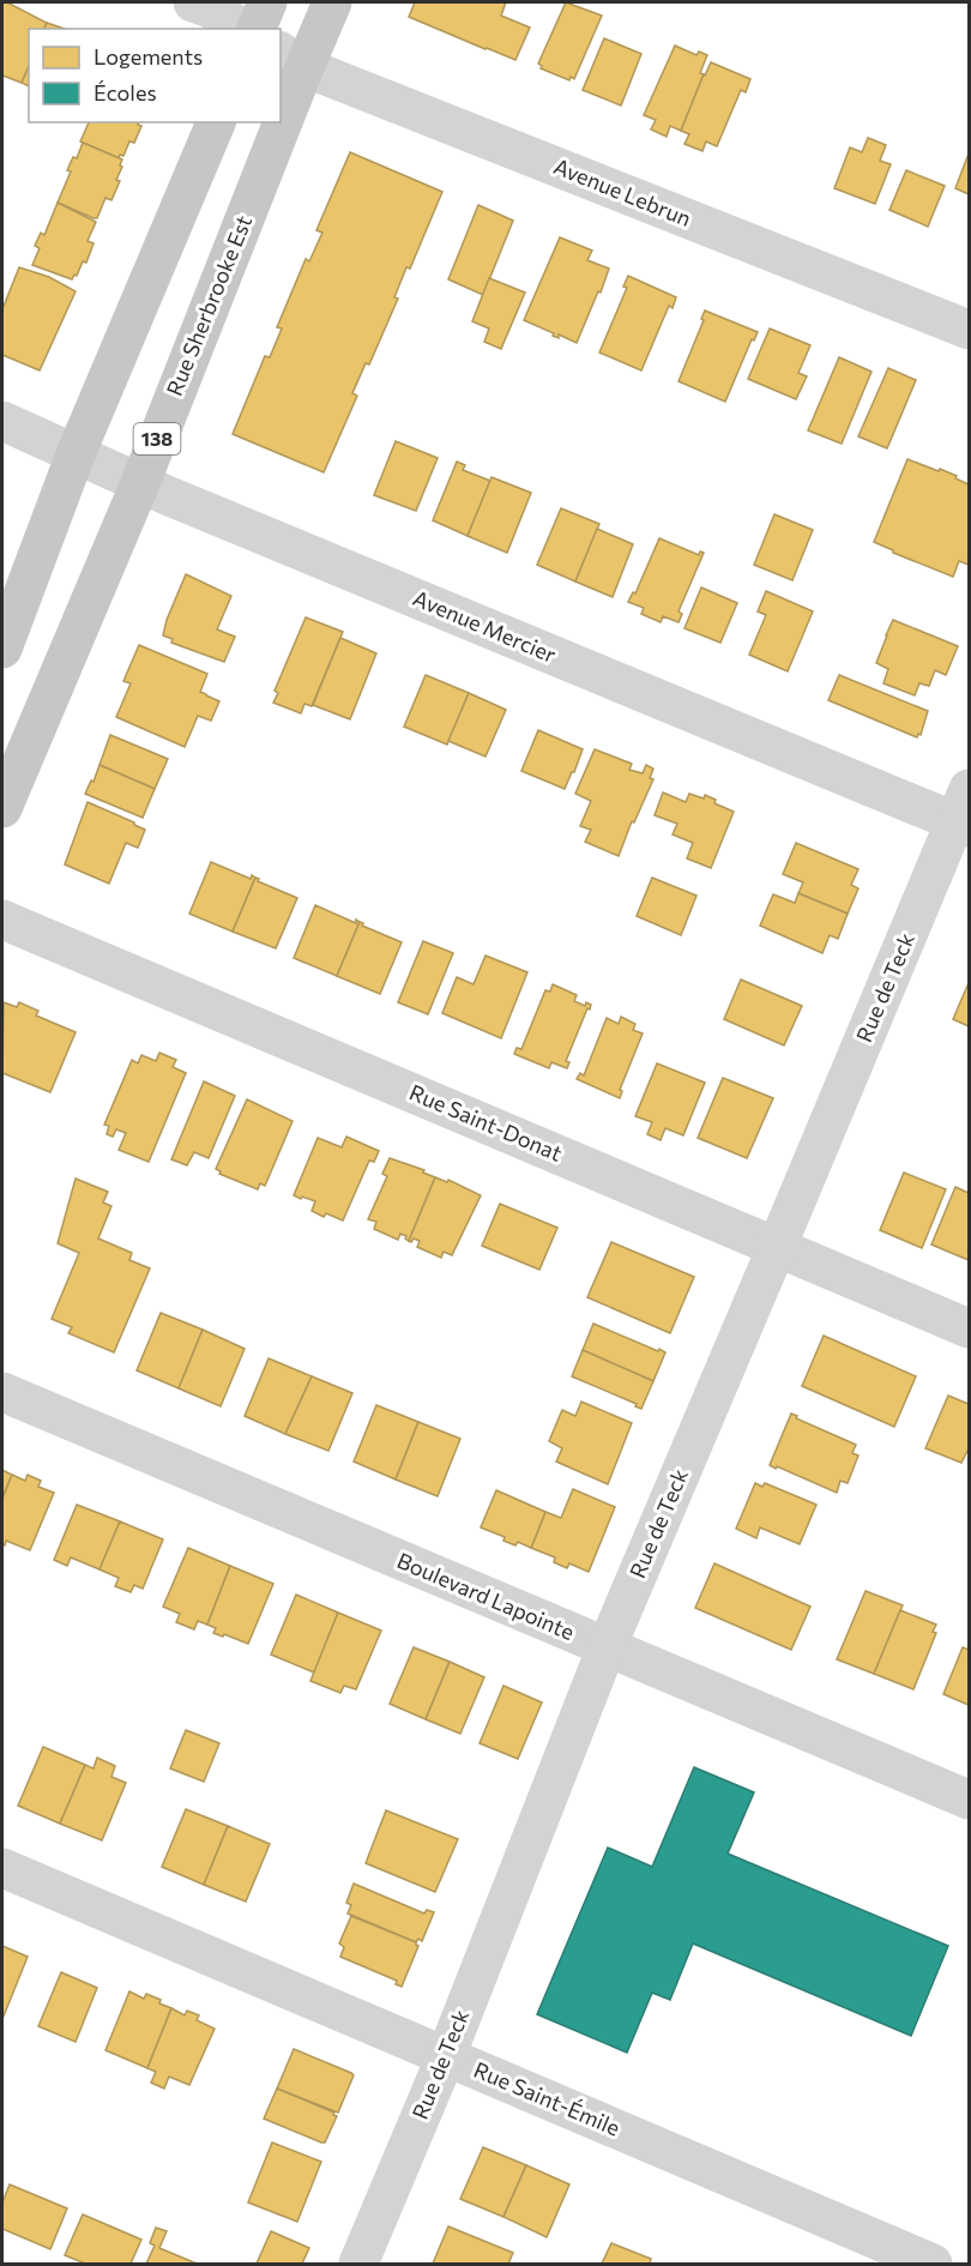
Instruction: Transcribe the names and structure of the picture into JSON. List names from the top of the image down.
{
  "streets": {
    "main road": ["Rue Sherbrooke Est", "138"],
    "street": [
      "Avenue Lebrun",
      "Avenue Mercier",
      "Rue de Teck",
      "Rue Saint-Donat",
      "Boulevard Lapointe",
      "Rue Saint-Émile"
    ]
  },
  "crossings": [
    ["Avenue Lebrun", "Rue Sherbrooke Est"],
    ["Rue Sherbrooke Est", "Avenue Mercier"],
    ["Avenue Mercier", "Rue de Teck"],
    ["Rue de Teck", "Rue Saint-Donat"],
    ["Rue de Teck", "Boulevard Lapointe"],
    ["Rue de Teck", "Rue Saint-Émile"]
  ],
  "legend": ["Logements", "Écoles"]
}
